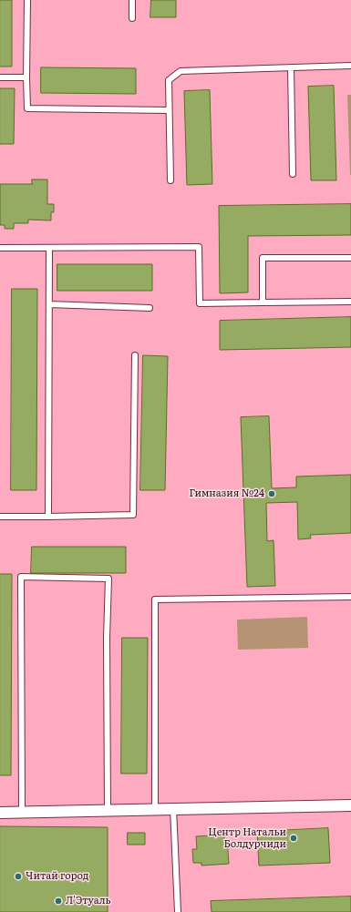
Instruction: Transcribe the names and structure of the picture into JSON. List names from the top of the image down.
{
  "places": [
    "Гимназия №24",
    "Центр Натальи Болдурчиди",
    "Читай город",
    "Л'Этуаль"
  ]
}
